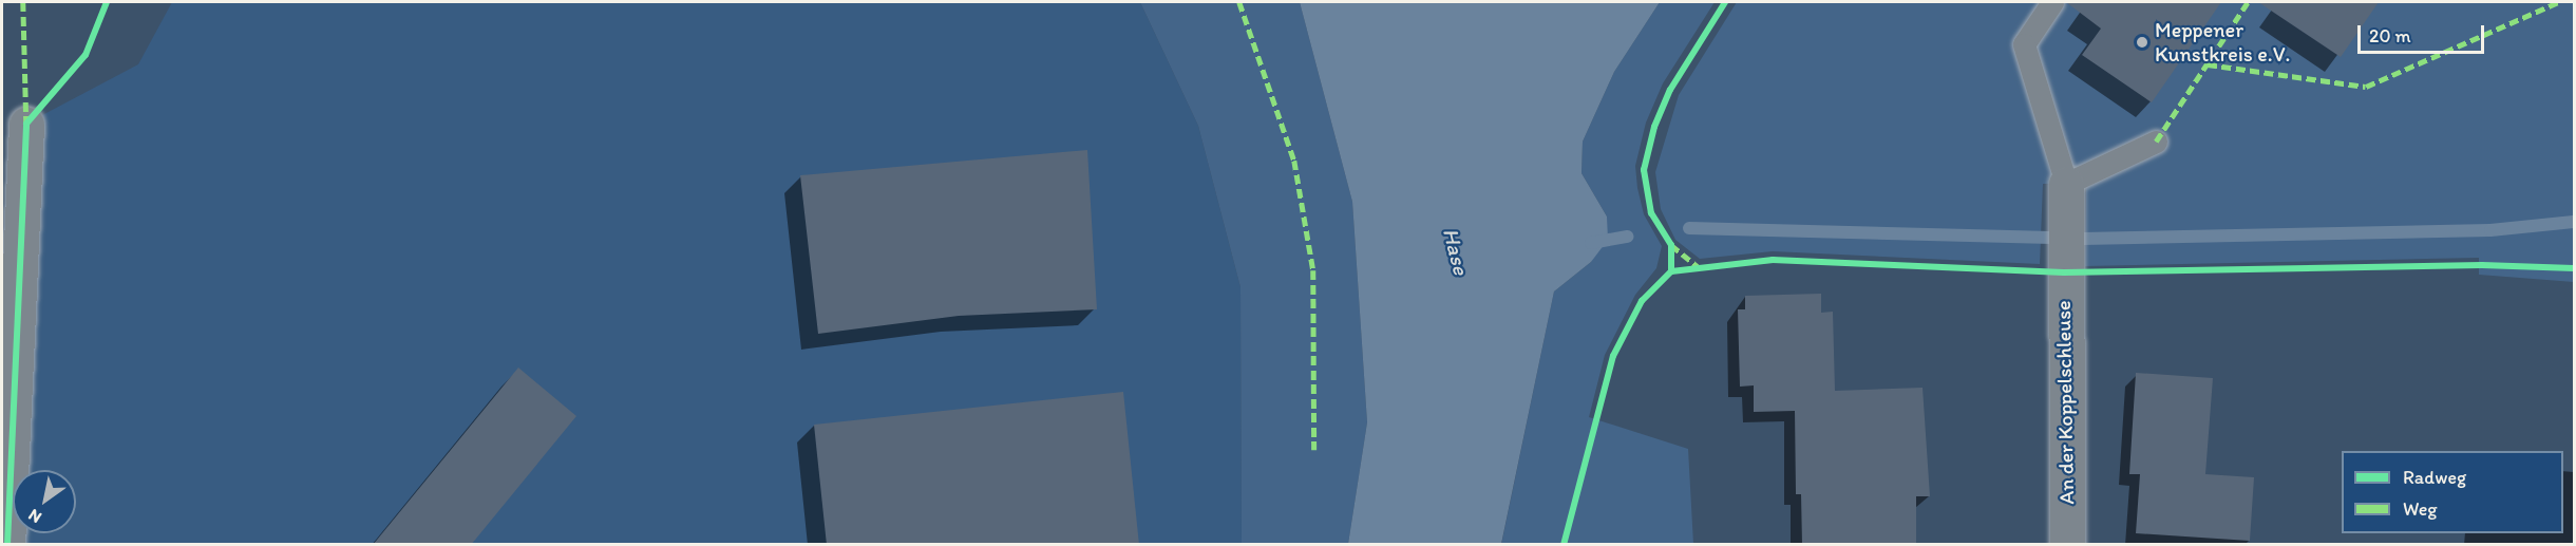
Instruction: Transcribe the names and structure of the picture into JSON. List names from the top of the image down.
{
  "streets": {
    "street": ["An der Koppelschleuse"]
  },
  "water": ["Hase"],
  "places": ["Meppener Kunstkreis e.V."],
  "legend": ["Radweg", "Weg"],
  "scale_bar": "20 m",
  "north": "bottom left"
}
